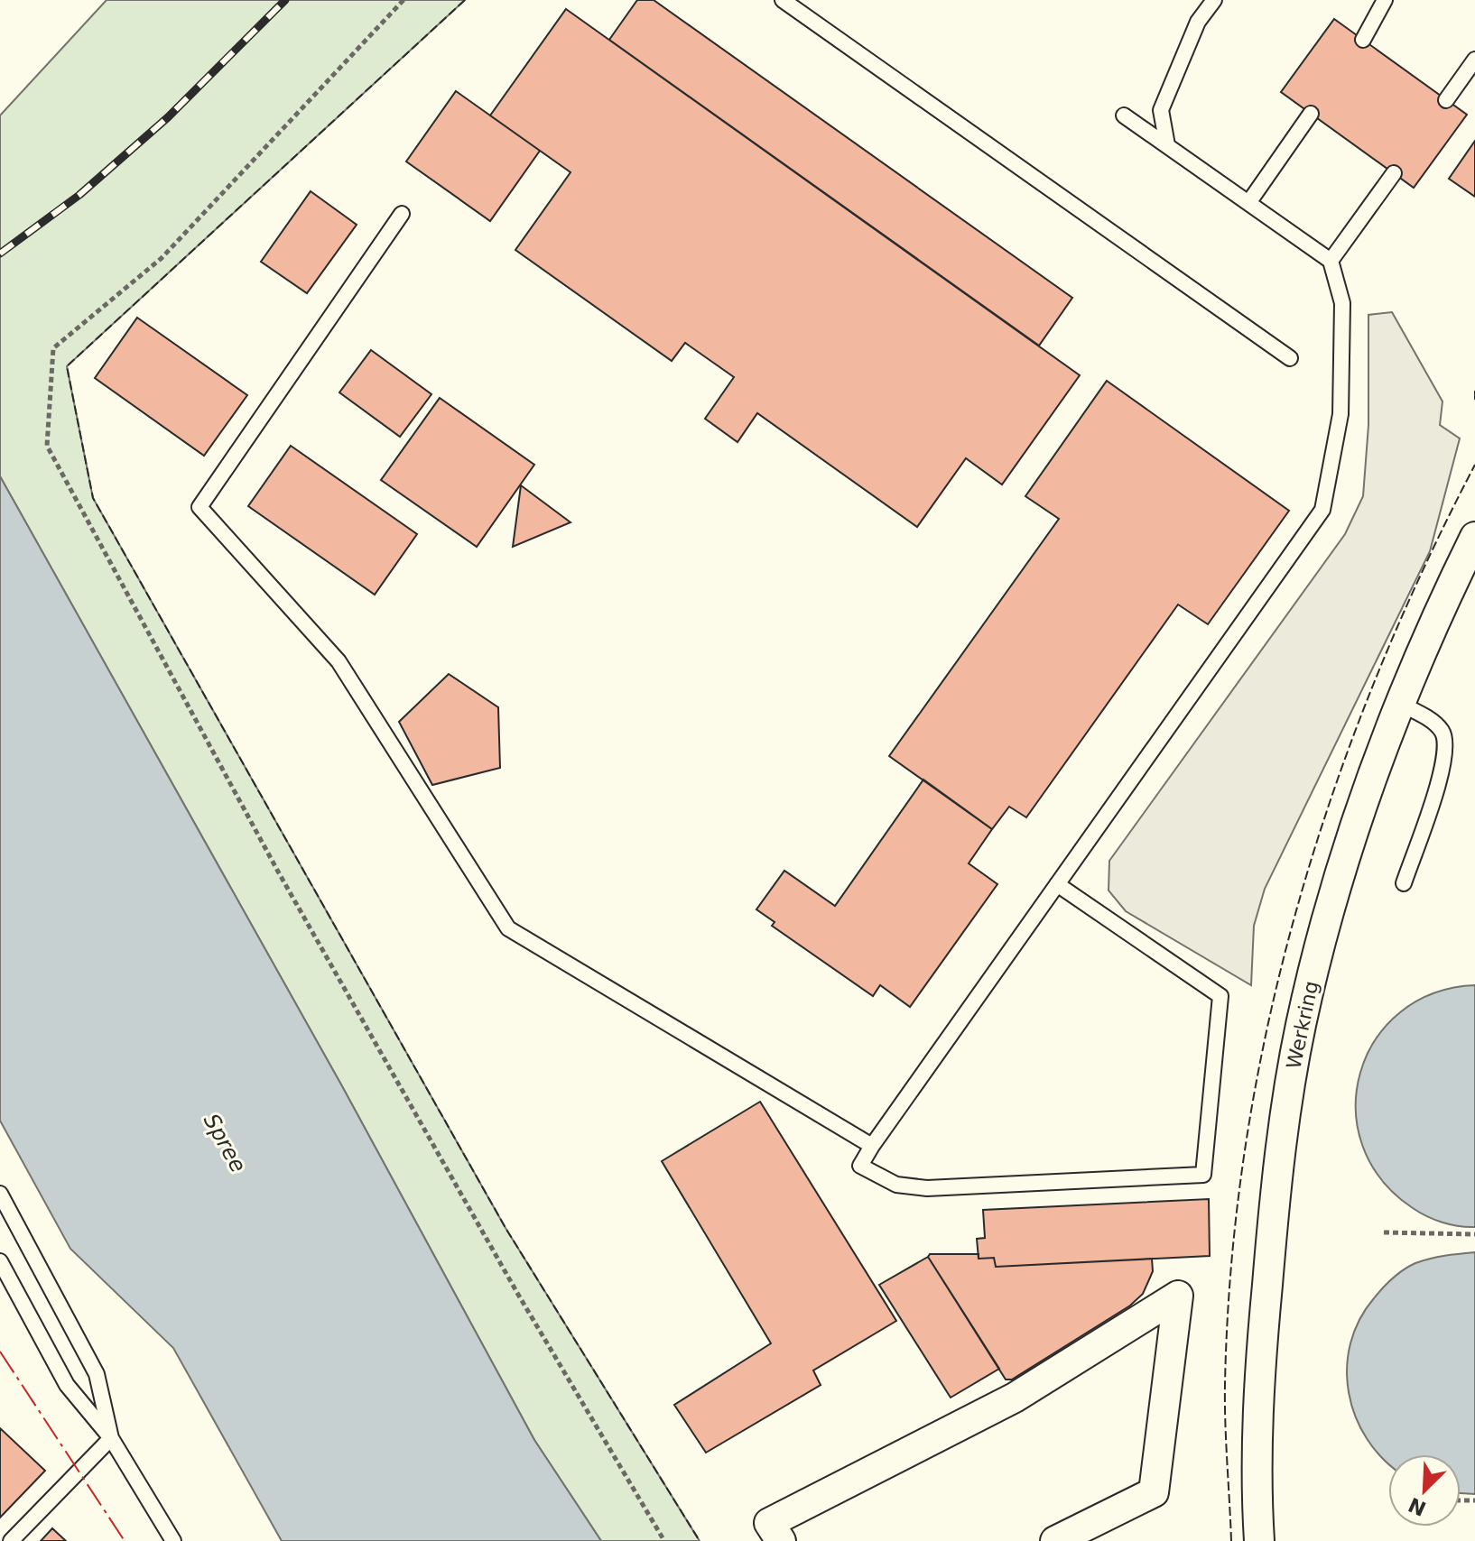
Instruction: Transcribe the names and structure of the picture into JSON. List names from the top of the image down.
{
  "streets": {
    "street": ["Werkring"]
  },
  "water": ["Spree"],
  "north": "bottom left"
}
